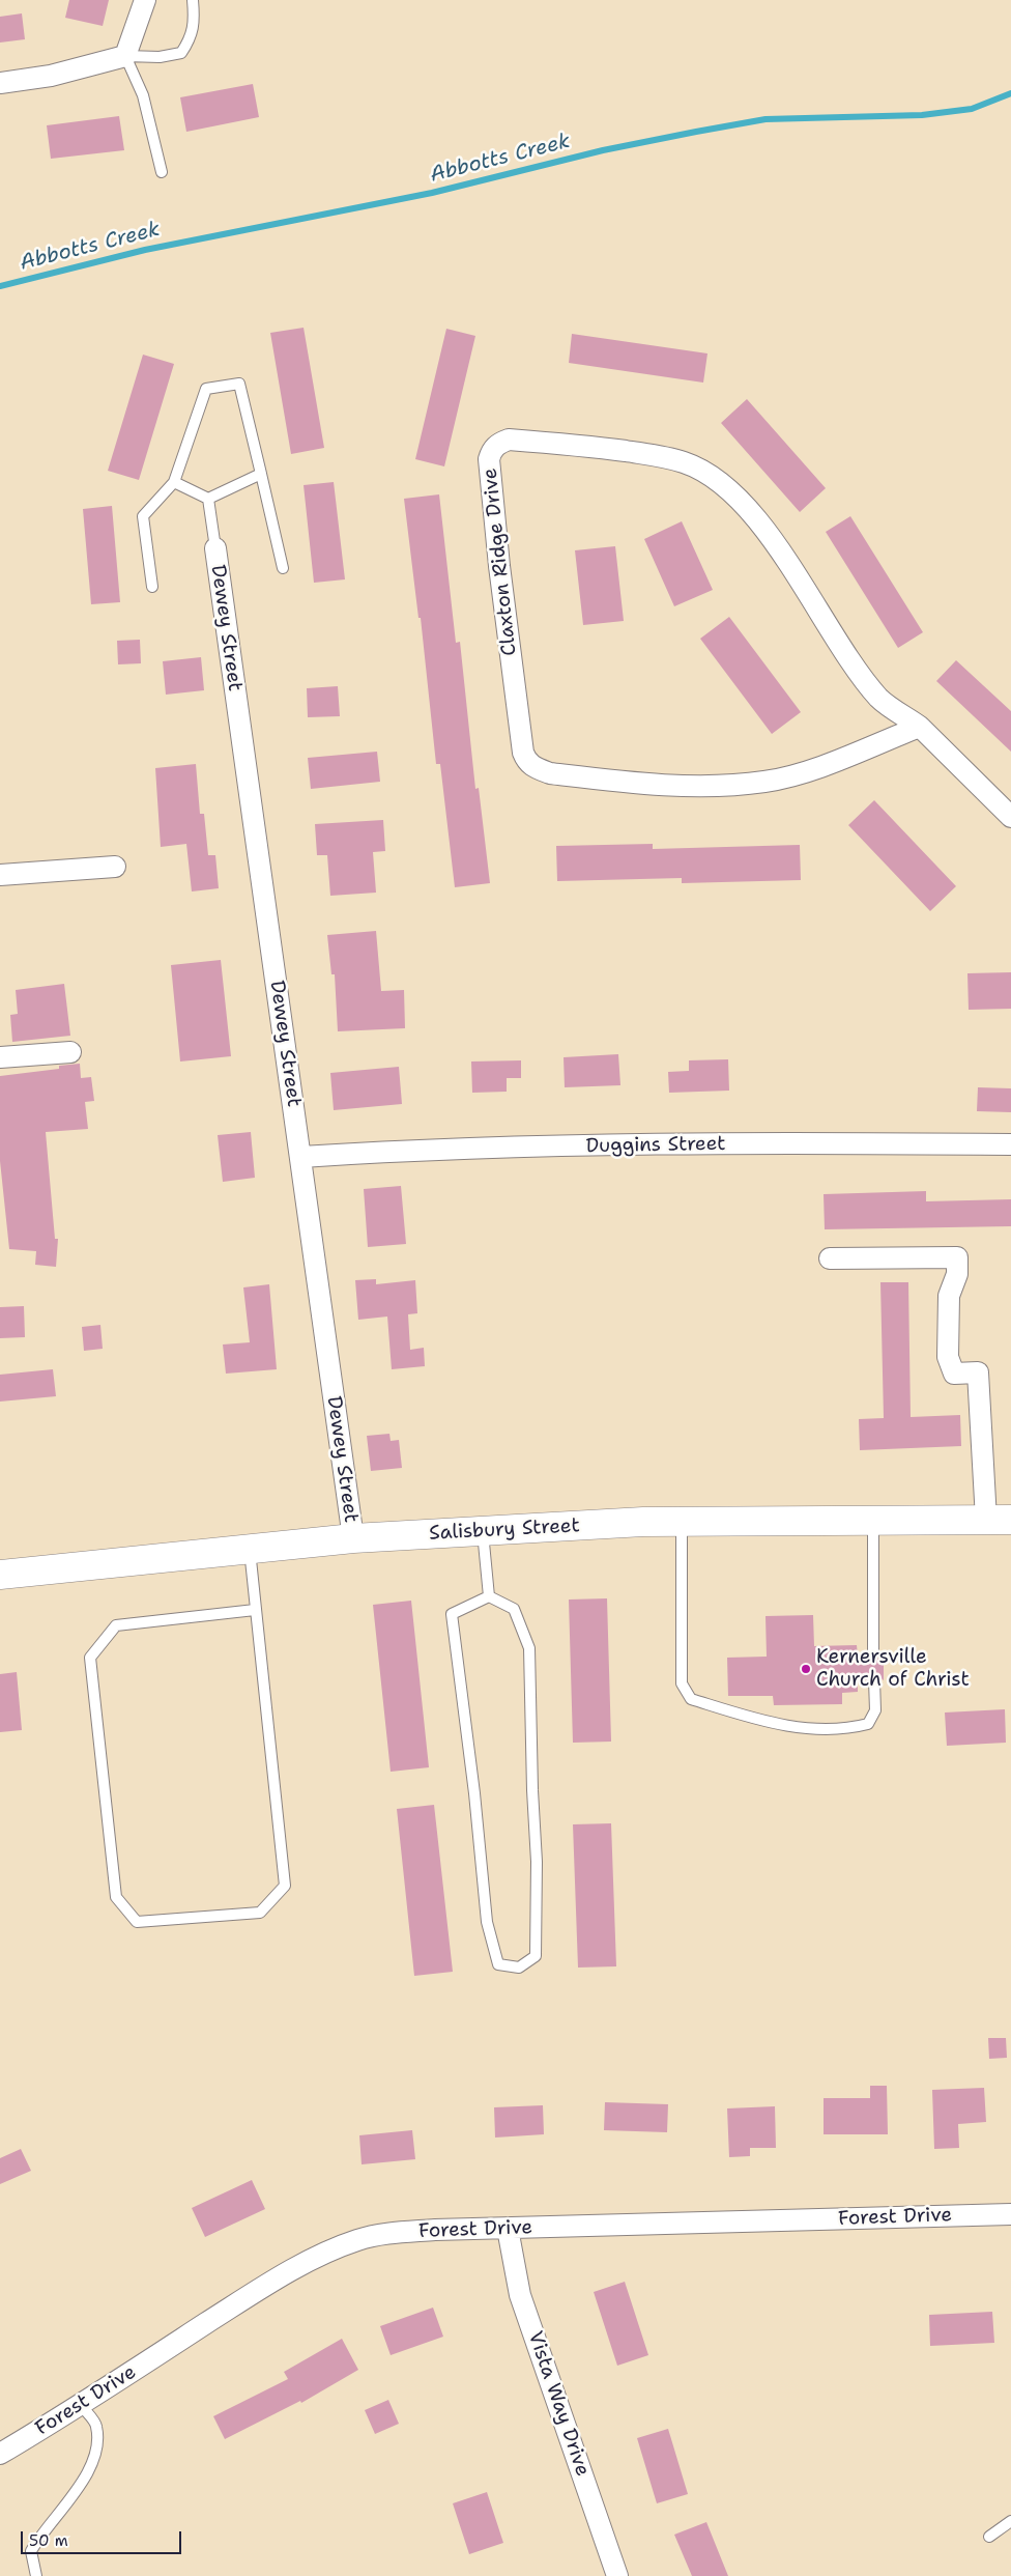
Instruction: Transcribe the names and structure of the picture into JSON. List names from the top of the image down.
{
  "streets": {
    "main road": ["Salisbury Street"],
    "street": [
      "Claxton Ridge Drive",
      "Dewey Street",
      "Duggins Street",
      "Forest Drive",
      "Vista Way Drive"
    ]
  },
  "crossings": [
    ["Dewey Street", "Duggins Street"],
    ["Dewey Street", "Salisbury Street"],
    ["Forest Drive", "Vista Way Drive"]
  ],
  "water": ["Abbotts Creek"],
  "places": ["Kernersville Church of Christ"],
  "scale_bar": "50 m"
}
